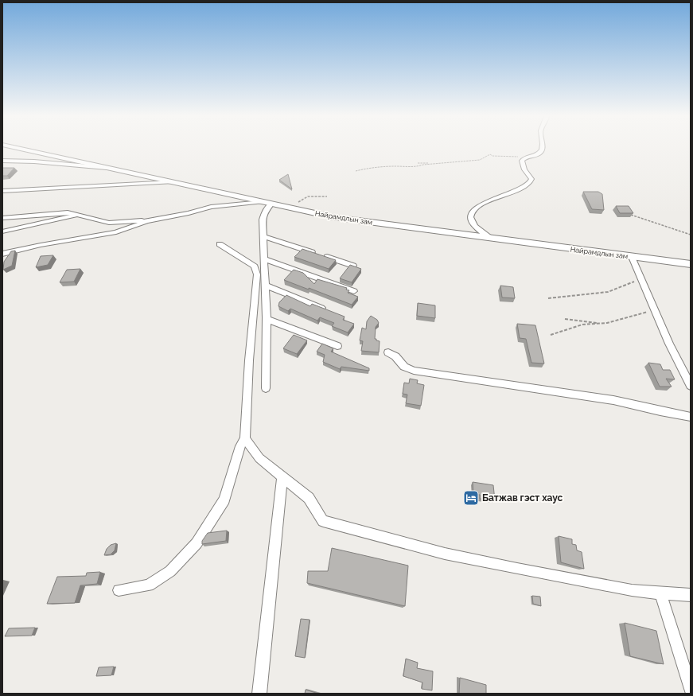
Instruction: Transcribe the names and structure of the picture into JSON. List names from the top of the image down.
{
  "streets": {
    "main road": ["Найрамдлын зам"]
  },
  "places": {
    "hotel": ["Батжав гэст хаус"]
  }
}
